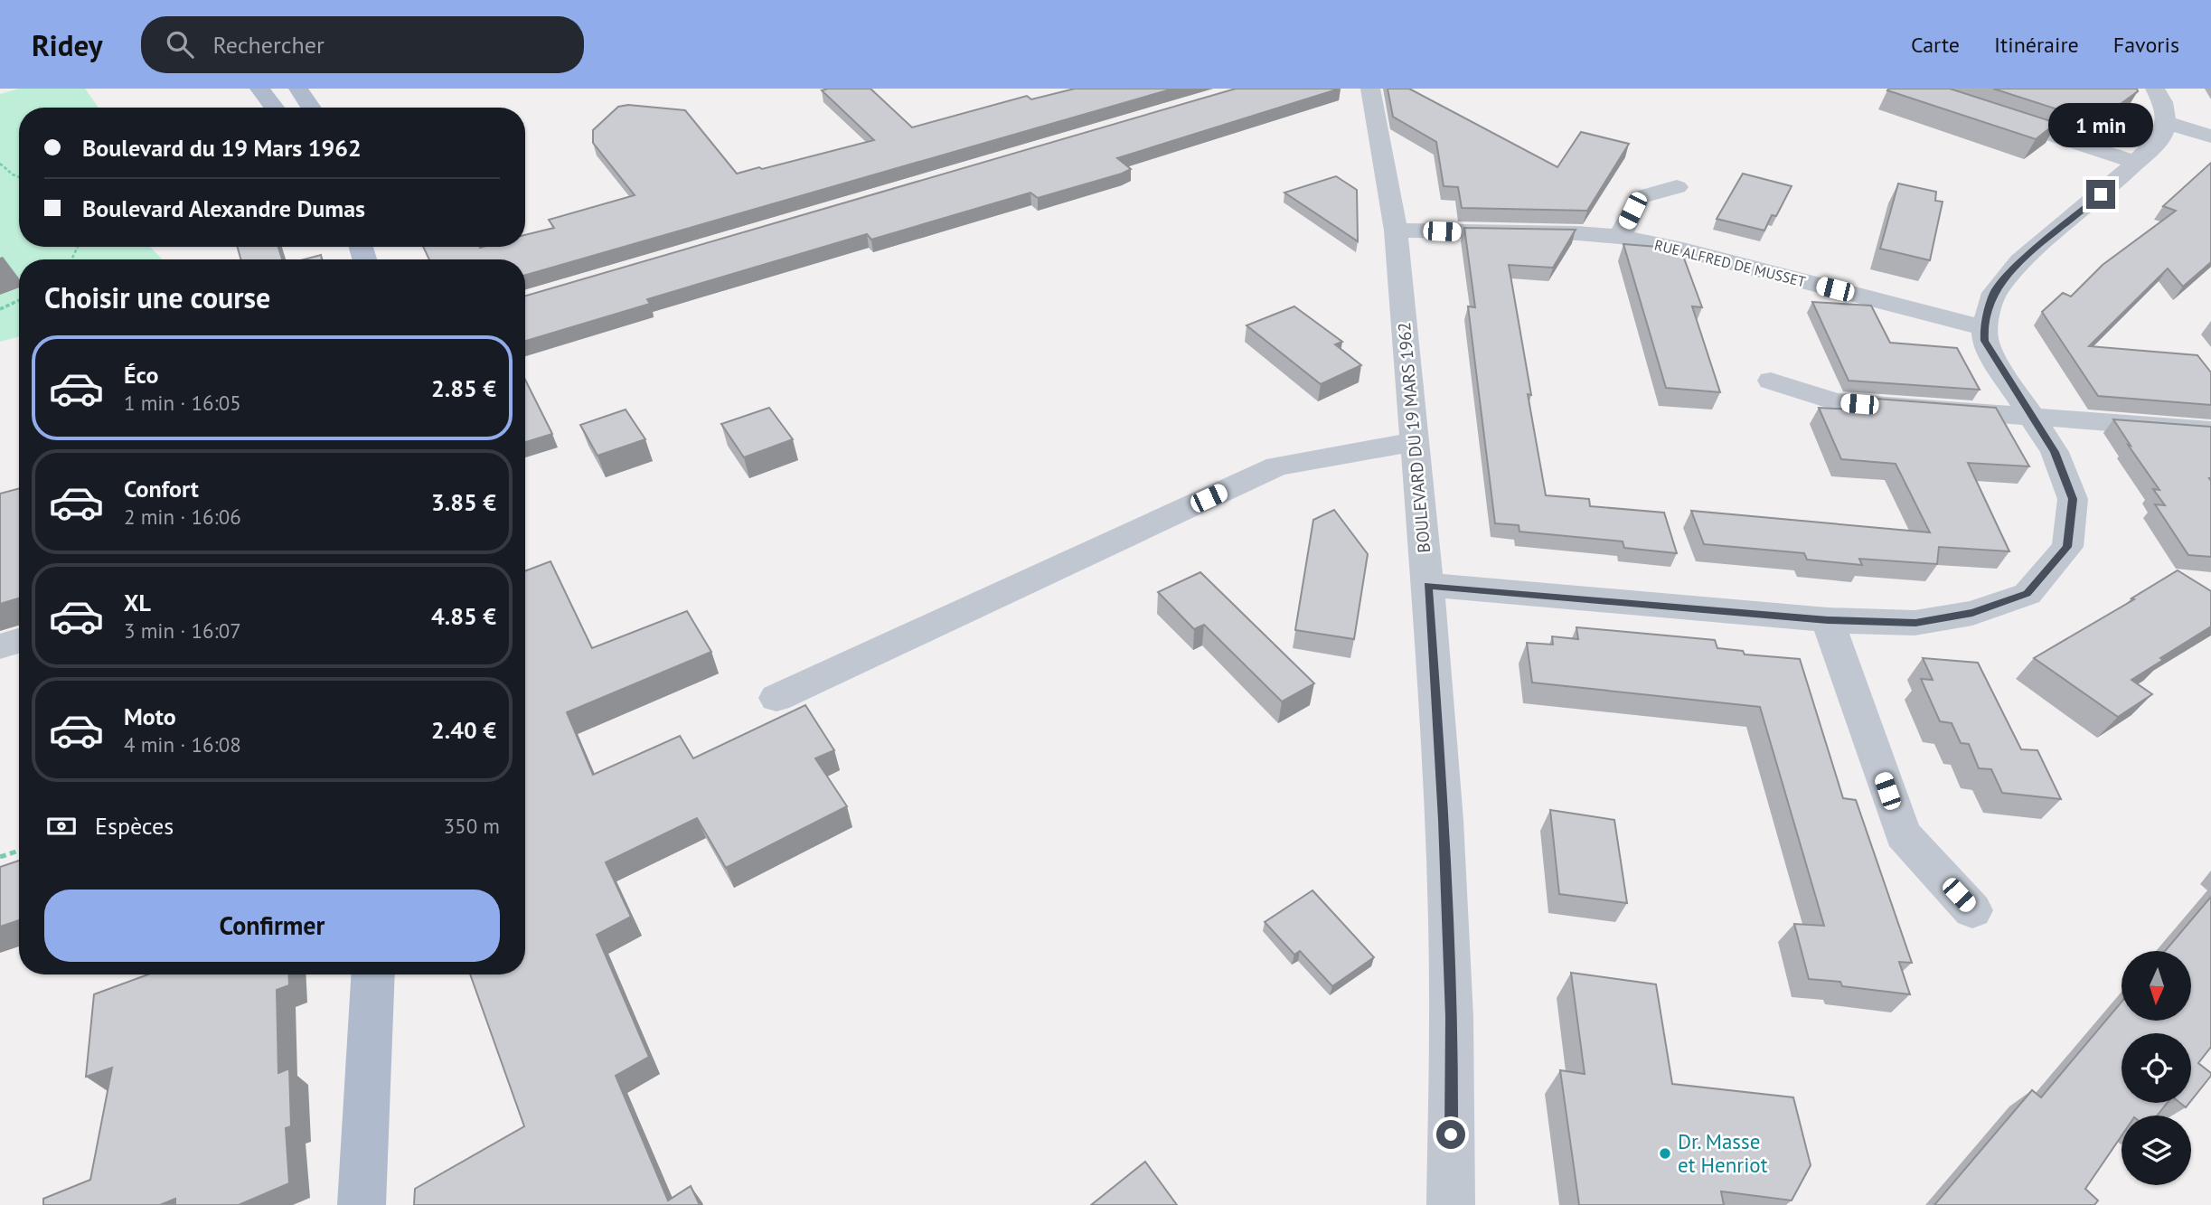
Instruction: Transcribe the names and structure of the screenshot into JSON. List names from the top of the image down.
{
  "streets": {
    "street": ["RUE ALFRED DE MUSSET", "BOULEVARD DU 19 MARS 1962"]
  },
  "crossings": [
    ["RUE ALFRED DE MUSSET", "BOULEVARD DU 19 MARS 1962"]
  ],
  "places": ["Dr. Masse et Henriot"],
  "north": "bottom",
  "page": {
    "header": "Ridey",
    "search": "Rechercher",
    "nav": ["Carte", "Itinéraire", "Favoris"],
    "bubble": "1 min",
    "banner": ["Boulevard du 19 Mars 1962", "Boulevard Alexandre Dumas"],
    "heading": "Choisir une course",
    "list": [
      {
        "name": "Éco",
        "note": "1 min · 16:05",
        "value": "2.85 €"
      },
      {
        "name": "Confort",
        "note": "2 min · 16:06",
        "value": "3.85 €"
      },
      {
        "name": "XL",
        "note": "3 min · 16:07",
        "value": "4.85 €"
      },
      {
        "name": "Moto",
        "note": "4 min · 16:08",
        "value": "2.40 €"
      }
    ],
    "pay": ["Espèces", "350 m"],
    "buttons": "Confirmer"
  }
}
